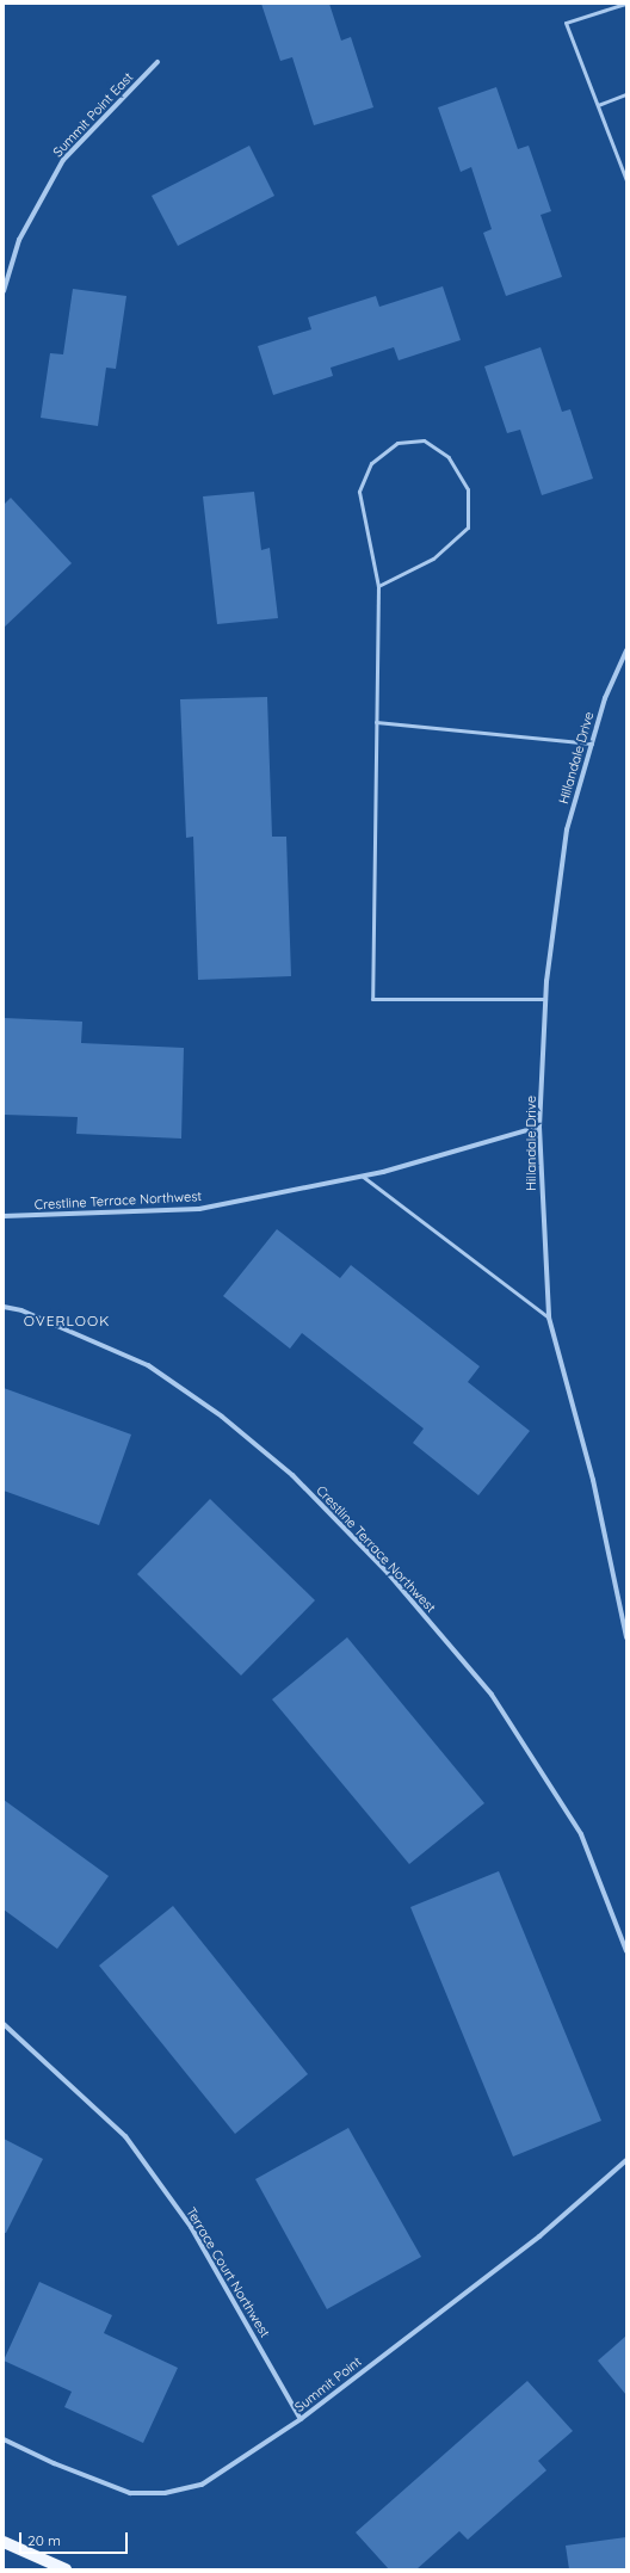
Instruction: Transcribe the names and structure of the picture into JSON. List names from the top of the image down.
{
  "streets": {
    "street": [
      "Summit Point East",
      "Hillandale Drive",
      "Crestline Terrace Northwest",
      "Terrace Court Northwest",
      "Summit Point"
    ]
  },
  "crossings": [
    ["Hillandale Drive", "Crestline Terrace Northwest"],
    ["Terrace Court Northwest", "Summit Point"]
  ],
  "districts": ["OVERLOOK"],
  "scale_bar": "20 m"
}
